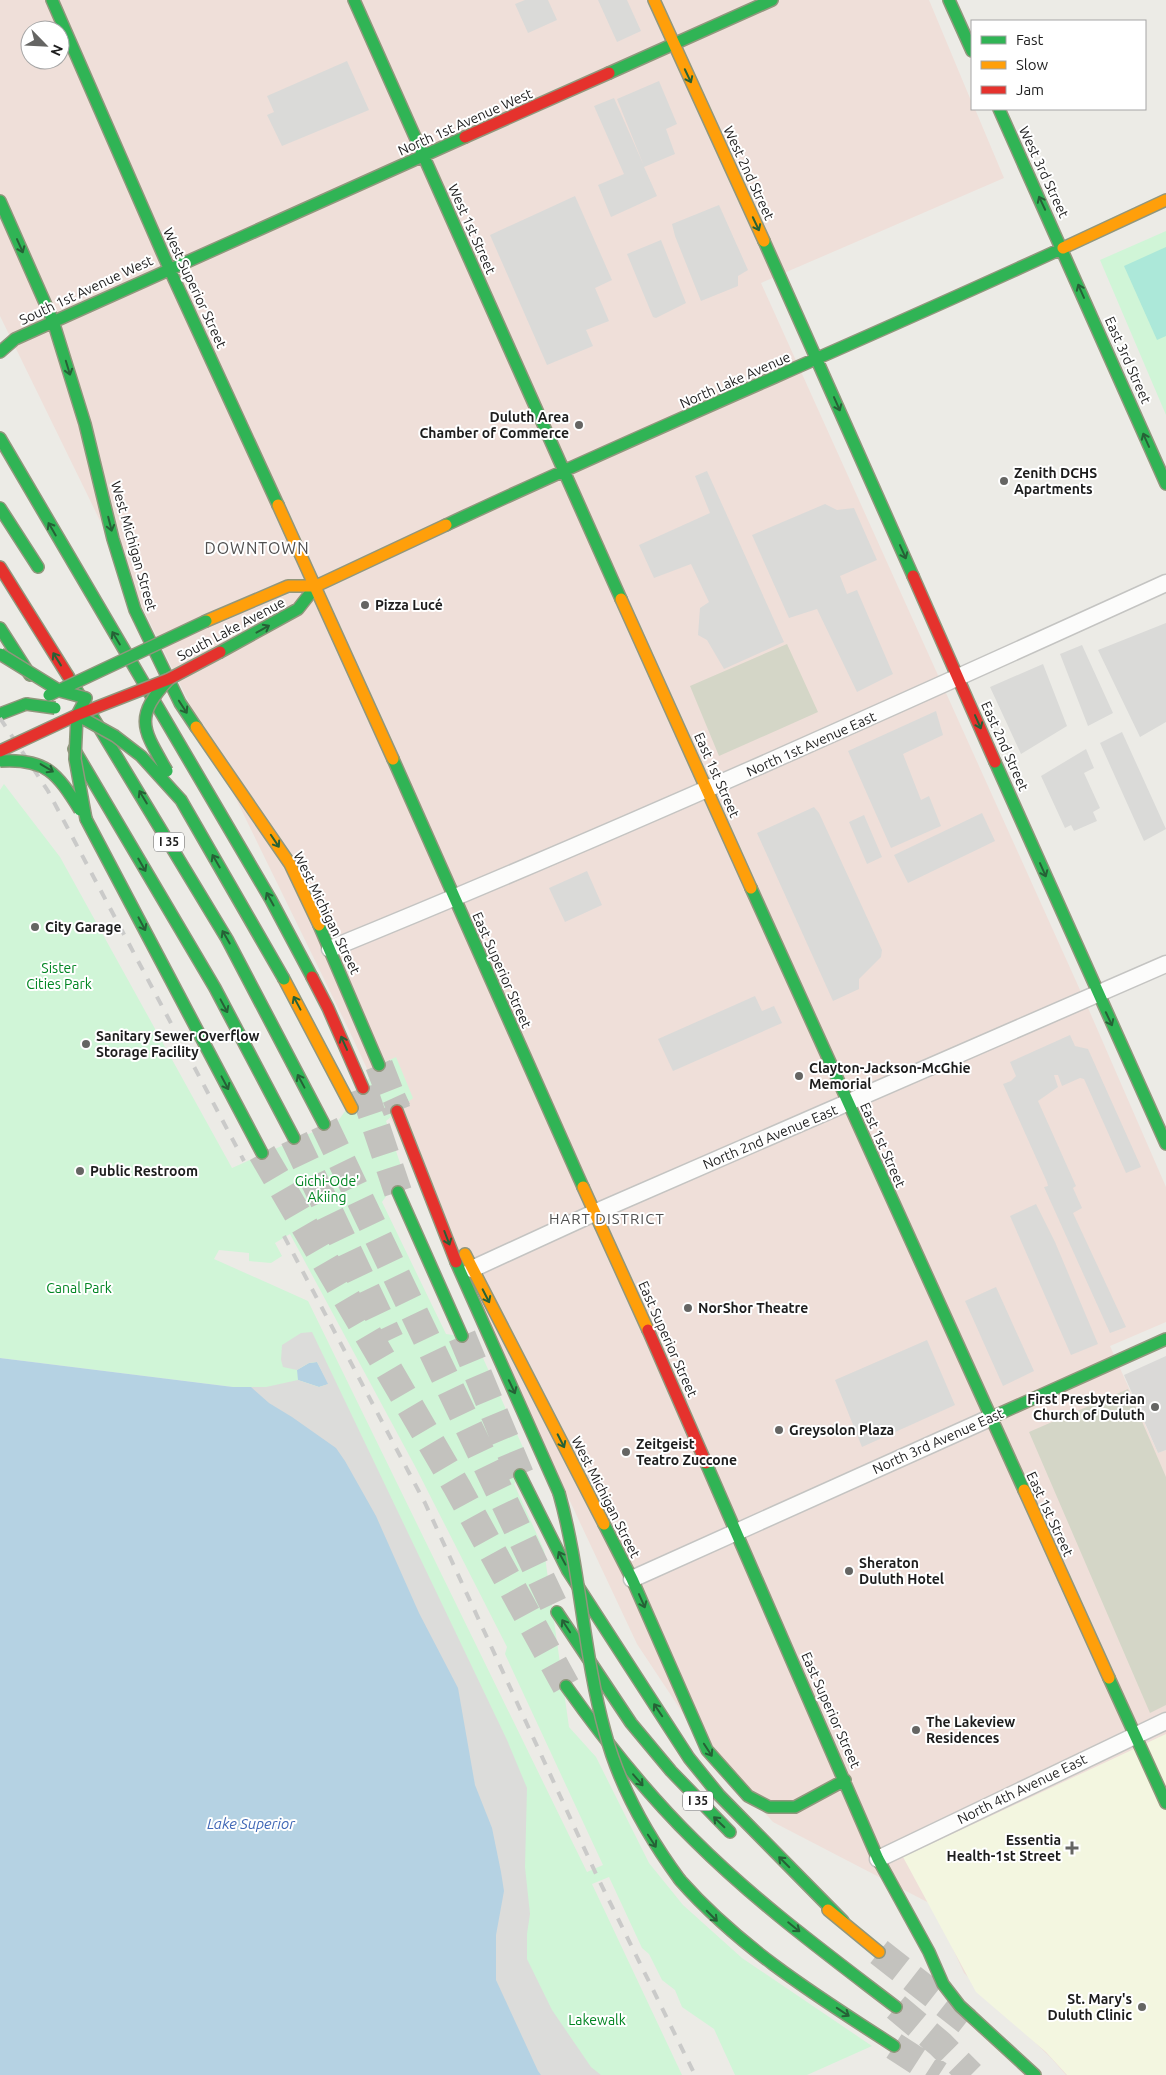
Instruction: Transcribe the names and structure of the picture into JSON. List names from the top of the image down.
{
  "streets": {
    "main road": [
      "North 1st Avenue West",
      "West 3rd Street",
      "West 2nd Street",
      "West 1st Street",
      "West Superior Street",
      "South 1st Avenue West",
      "East 3rd Street",
      "North Lake Avenue",
      "West Michigan Street",
      "South Lake Avenue",
      "East 2nd Street",
      "East 1st Street",
      "I 35",
      "East Superior Street",
      "North 3rd Avenue East"
    ],
    "street": ["North 1st Avenue East", "North 2nd Avenue East", "North 4th Avenue East"]
  },
  "crossings": [
    ["North 1st Avenue West", "West 2nd Street"],
    ["North 1st Avenue West", "West 1st Street"],
    ["North 1st Avenue West", "West Superior Street"],
    ["North 1st Avenue West", "South 1st Avenue West"],
    ["West 3rd Street", "East 3rd Street"],
    ["West 3rd Street", "North Lake Avenue"],
    ["West 2nd Street", "North Lake Avenue"],
    ["West 2nd Street", "East 2nd Street"],
    ["West 1st Street", "North Lake Avenue"],
    ["West 1st Street", "East 1st Street"],
    ["West Superior Street", "South 1st Avenue West"],
    ["West Superior Street", "North Lake Avenue"],
    ["West Superior Street", "South Lake Avenue"],
    ["West Superior Street", "East Superior Street"],
    ["South 1st Avenue West", "West Michigan Street"],
    ["East 3rd Street", "North Lake Avenue"],
    ["North Lake Avenue", "South Lake Avenue"],
    ["North Lake Avenue", "East 2nd Street"],
    ["North Lake Avenue", "East 1st Street"],
    ["North Lake Avenue", "East Superior Street"],
    ["West Michigan Street", "North 1st Avenue East"],
    ["West Michigan Street", "East Superior Street"],
    ["West Michigan Street", "North 2nd Avenue East"],
    ["West Michigan Street", "North 3rd Avenue East"],
    ["South Lake Avenue", "East Superior Street"],
    ["North 1st Avenue East", "East 2nd Street"],
    ["North 1st Avenue East", "East 1st Street"],
    ["North 1st Avenue East", "East Superior Street"],
    ["East 2nd Street", "North 2nd Avenue East"],
    ["East 1st Street", "North 2nd Avenue East"],
    ["East 1st Street", "North 3rd Avenue East"],
    ["East 1st Street", "North 4th Avenue East"],
    ["East Superior Street", "North 2nd Avenue East"],
    ["East Superior Street", "North 3rd Avenue East"],
    ["East Superior Street", "North 4th Avenue East"]
  ],
  "one_way": [
    "West 3rd Street",
    "West 2nd Street",
    "East 3rd Street",
    "East 2nd Street"
  ],
  "districts": ["DOWNTOWN", "HART DISTRICT"],
  "water": ["Lake Superior"],
  "parks": [
    "Sister Cities Park",
    "Gichi-Ode' Akiing",
    "Canal Park",
    "Lakewalk"
  ],
  "places": {
    "other": [
      "Duluth Area Chamber of Commerce",
      "Zenith DCHS Apartments",
      "Pizza Lucé",
      "City Garage",
      "Sanitary Sewer Overflow Storage Facility",
      "Clayton-Jackson-McGhie Memorial",
      "Public Restroom",
      "NorShor Theatre",
      "First Presbyterian Church of Duluth",
      "Greysolon Plaza",
      "Zeitgeist Teatro Zuccone",
      "Sheraton Duluth Hotel",
      "The Lakeview Residences",
      "St. Mary's Duluth Clinic"
    ],
    "health": ["Essentia Health-1st Street"]
  },
  "legend": ["Fast", "Slow", "Jam"],
  "north": "bottom right"
}
